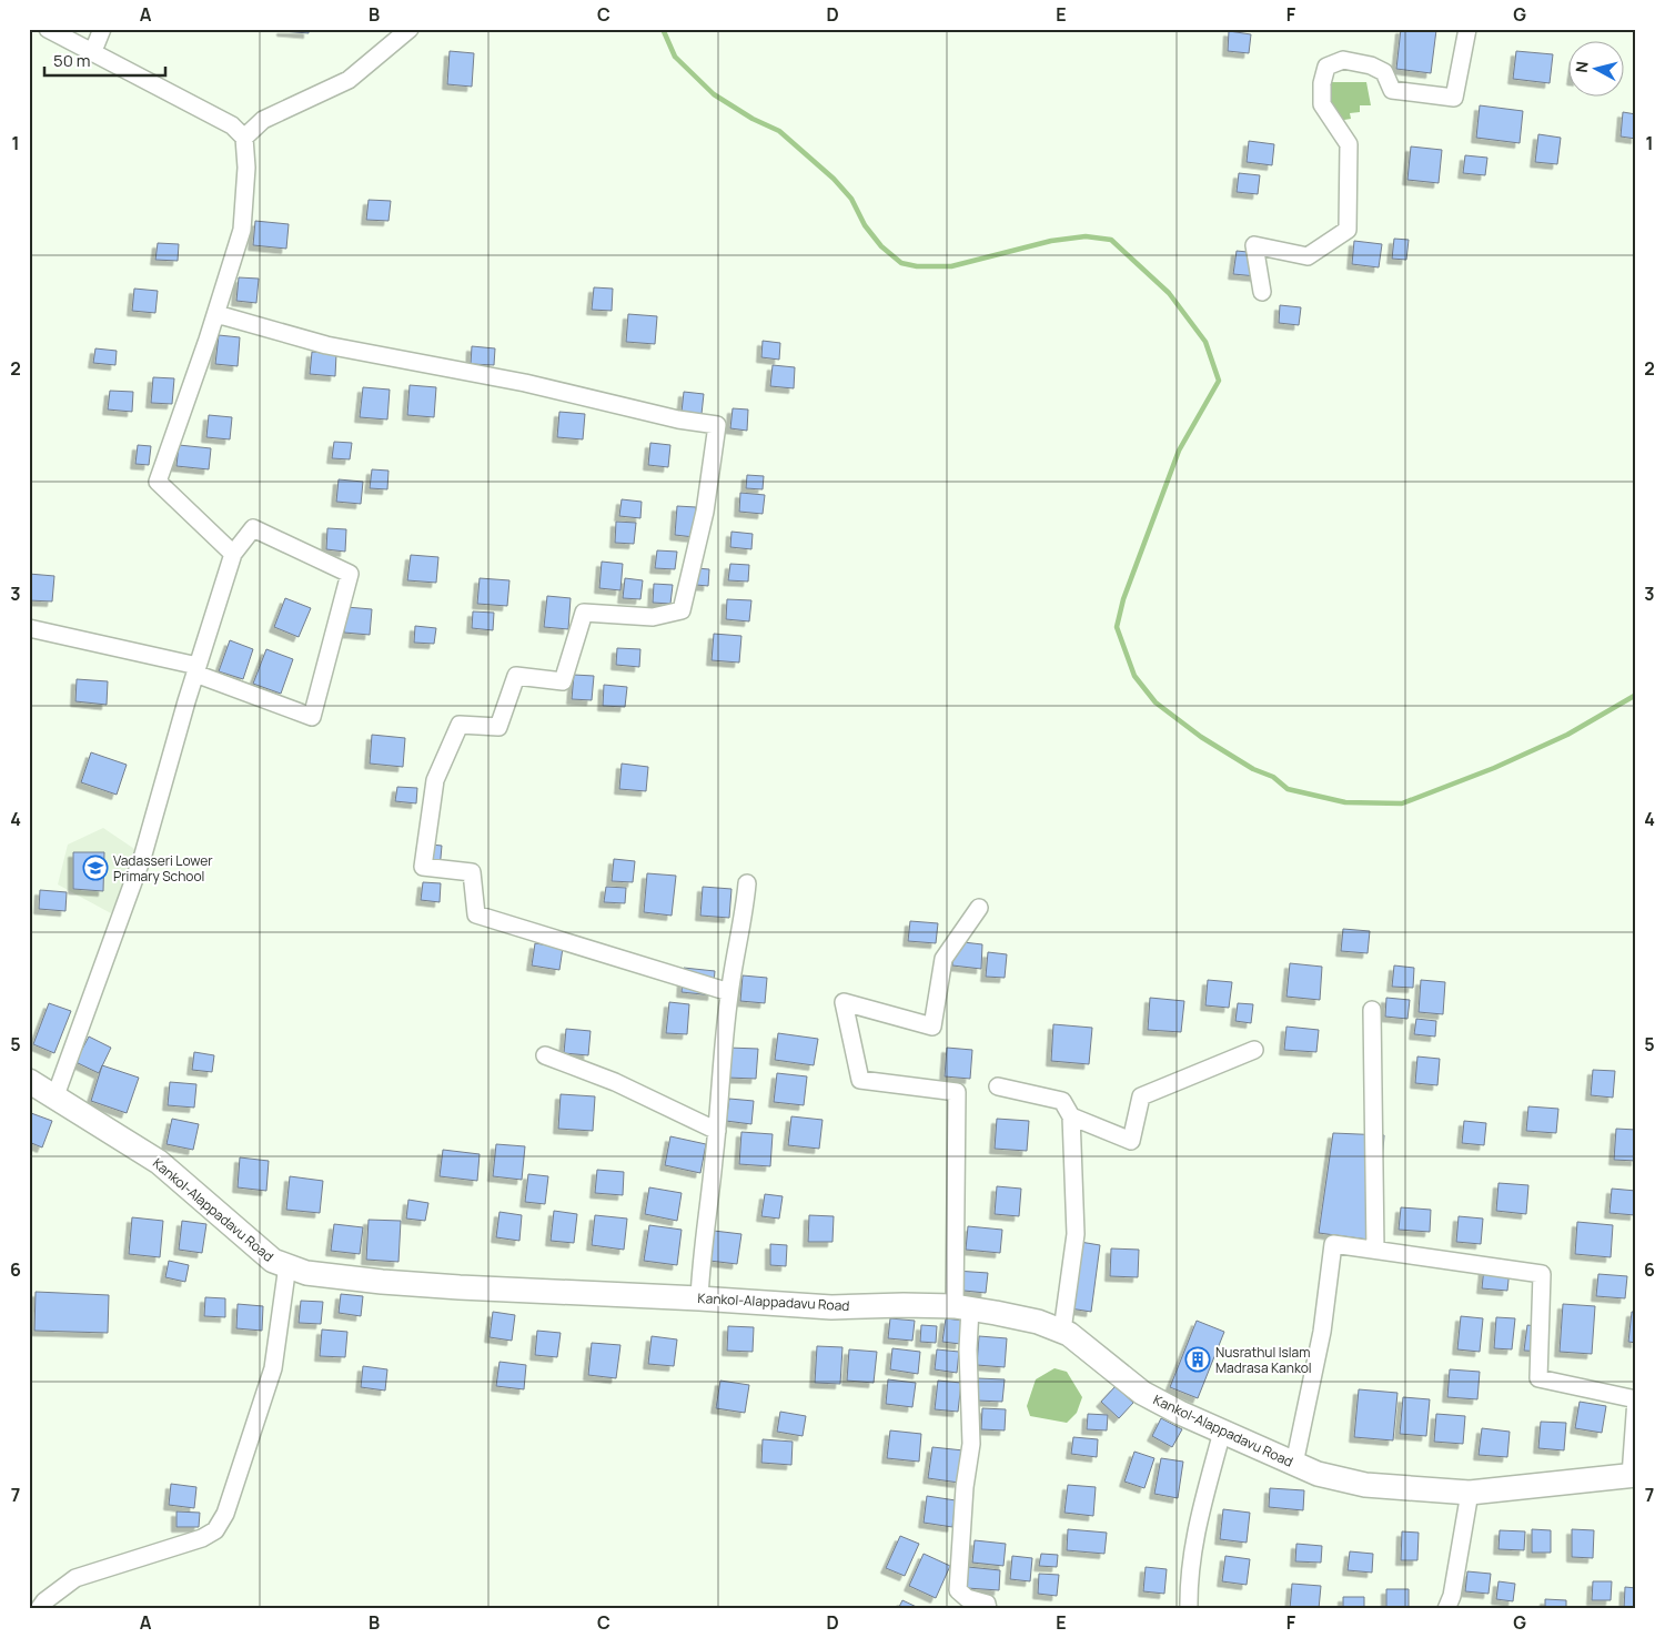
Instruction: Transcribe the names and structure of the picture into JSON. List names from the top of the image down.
{
  "streets": {
    "main road": ["Kankol-Alappadavu Road"]
  },
  "places": {
    "school or university": ["Vadasseri Lower Primary School"],
    "building": ["Nusrathul Islam Madrasa Kankol"]
  },
  "scale_bar": "50 m",
  "north": "left",
  "grid": {
    "columns": [
      "A",
      "B",
      "C",
      "D",
      "E",
      "F",
      "G"
    ],
    "rows": [
      "1",
      "2",
      "3",
      "4",
      "5",
      "6",
      "7"
    ]
  }
}
